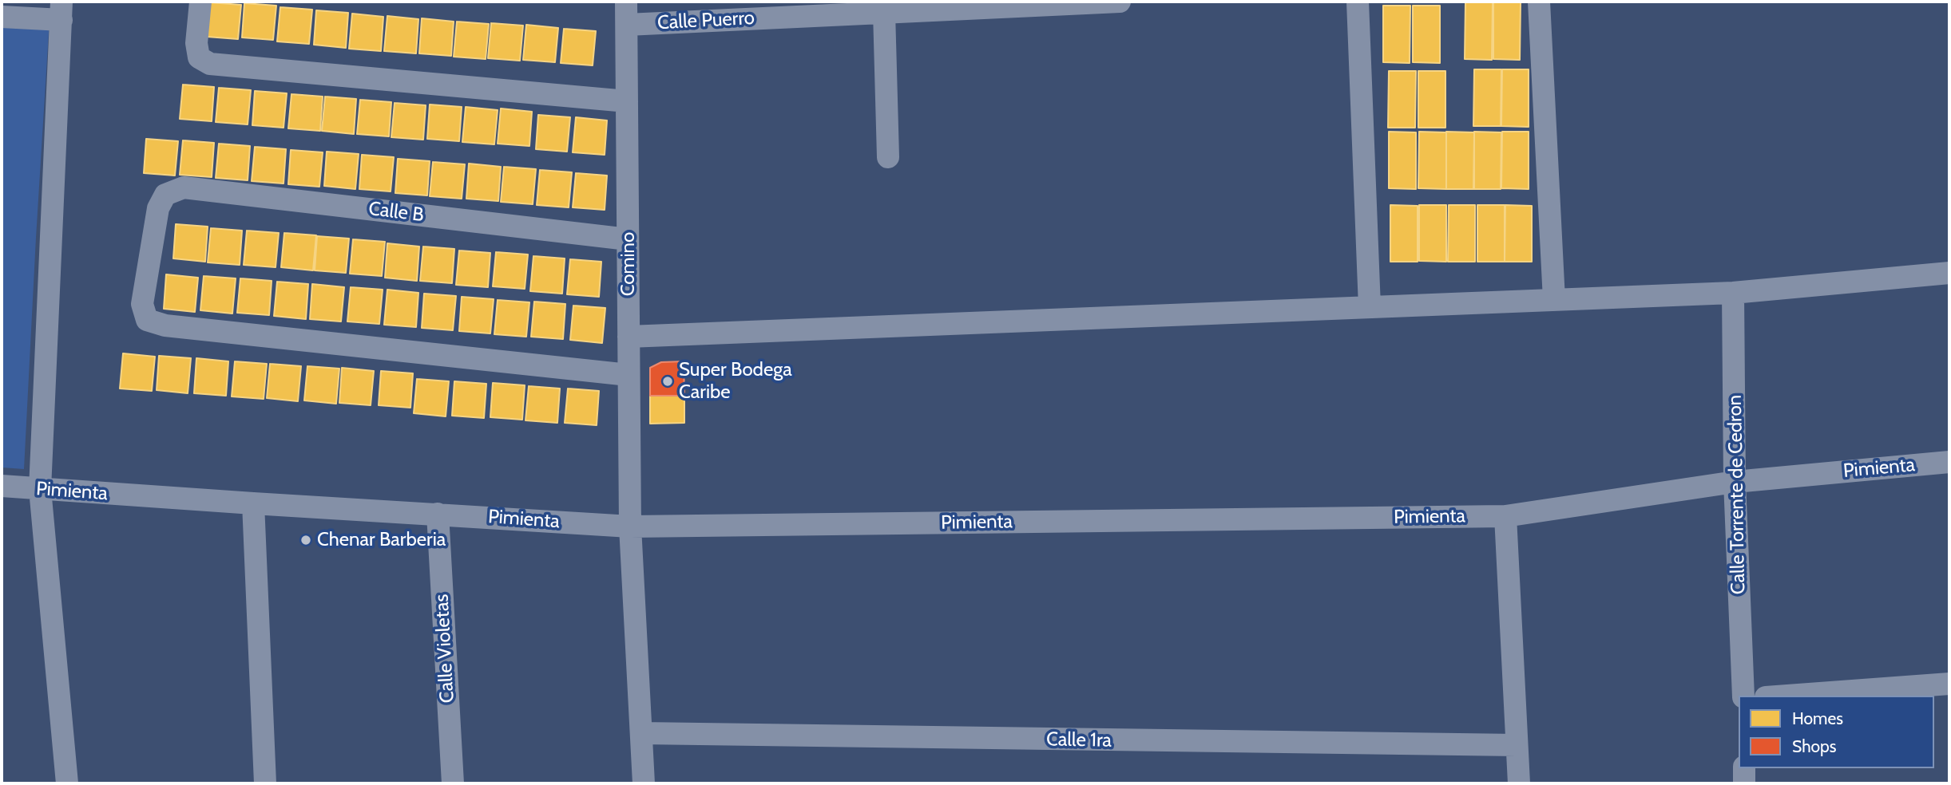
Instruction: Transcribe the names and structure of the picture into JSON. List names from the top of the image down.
{
  "streets": {
    "street": [
      "Calle Puerro",
      "Calle B",
      "Comino",
      "Pimienta",
      "Calle Torrente de Cedron",
      "Calle Violetas",
      "Calle 1ra"
    ]
  },
  "crossings": [
    ["Calle Puerro", "Comino"],
    ["Calle B", "Comino"],
    ["Comino", "Pimienta"],
    ["Comino", "Calle 1ra"],
    ["Pimienta", "Calle Torrente de Cedron"],
    ["Pimienta", "Calle Violetas"]
  ],
  "places": ["Super Bodega Caribe", "Chenar Barberia"],
  "legend": ["Homes", "Shops"]
}
